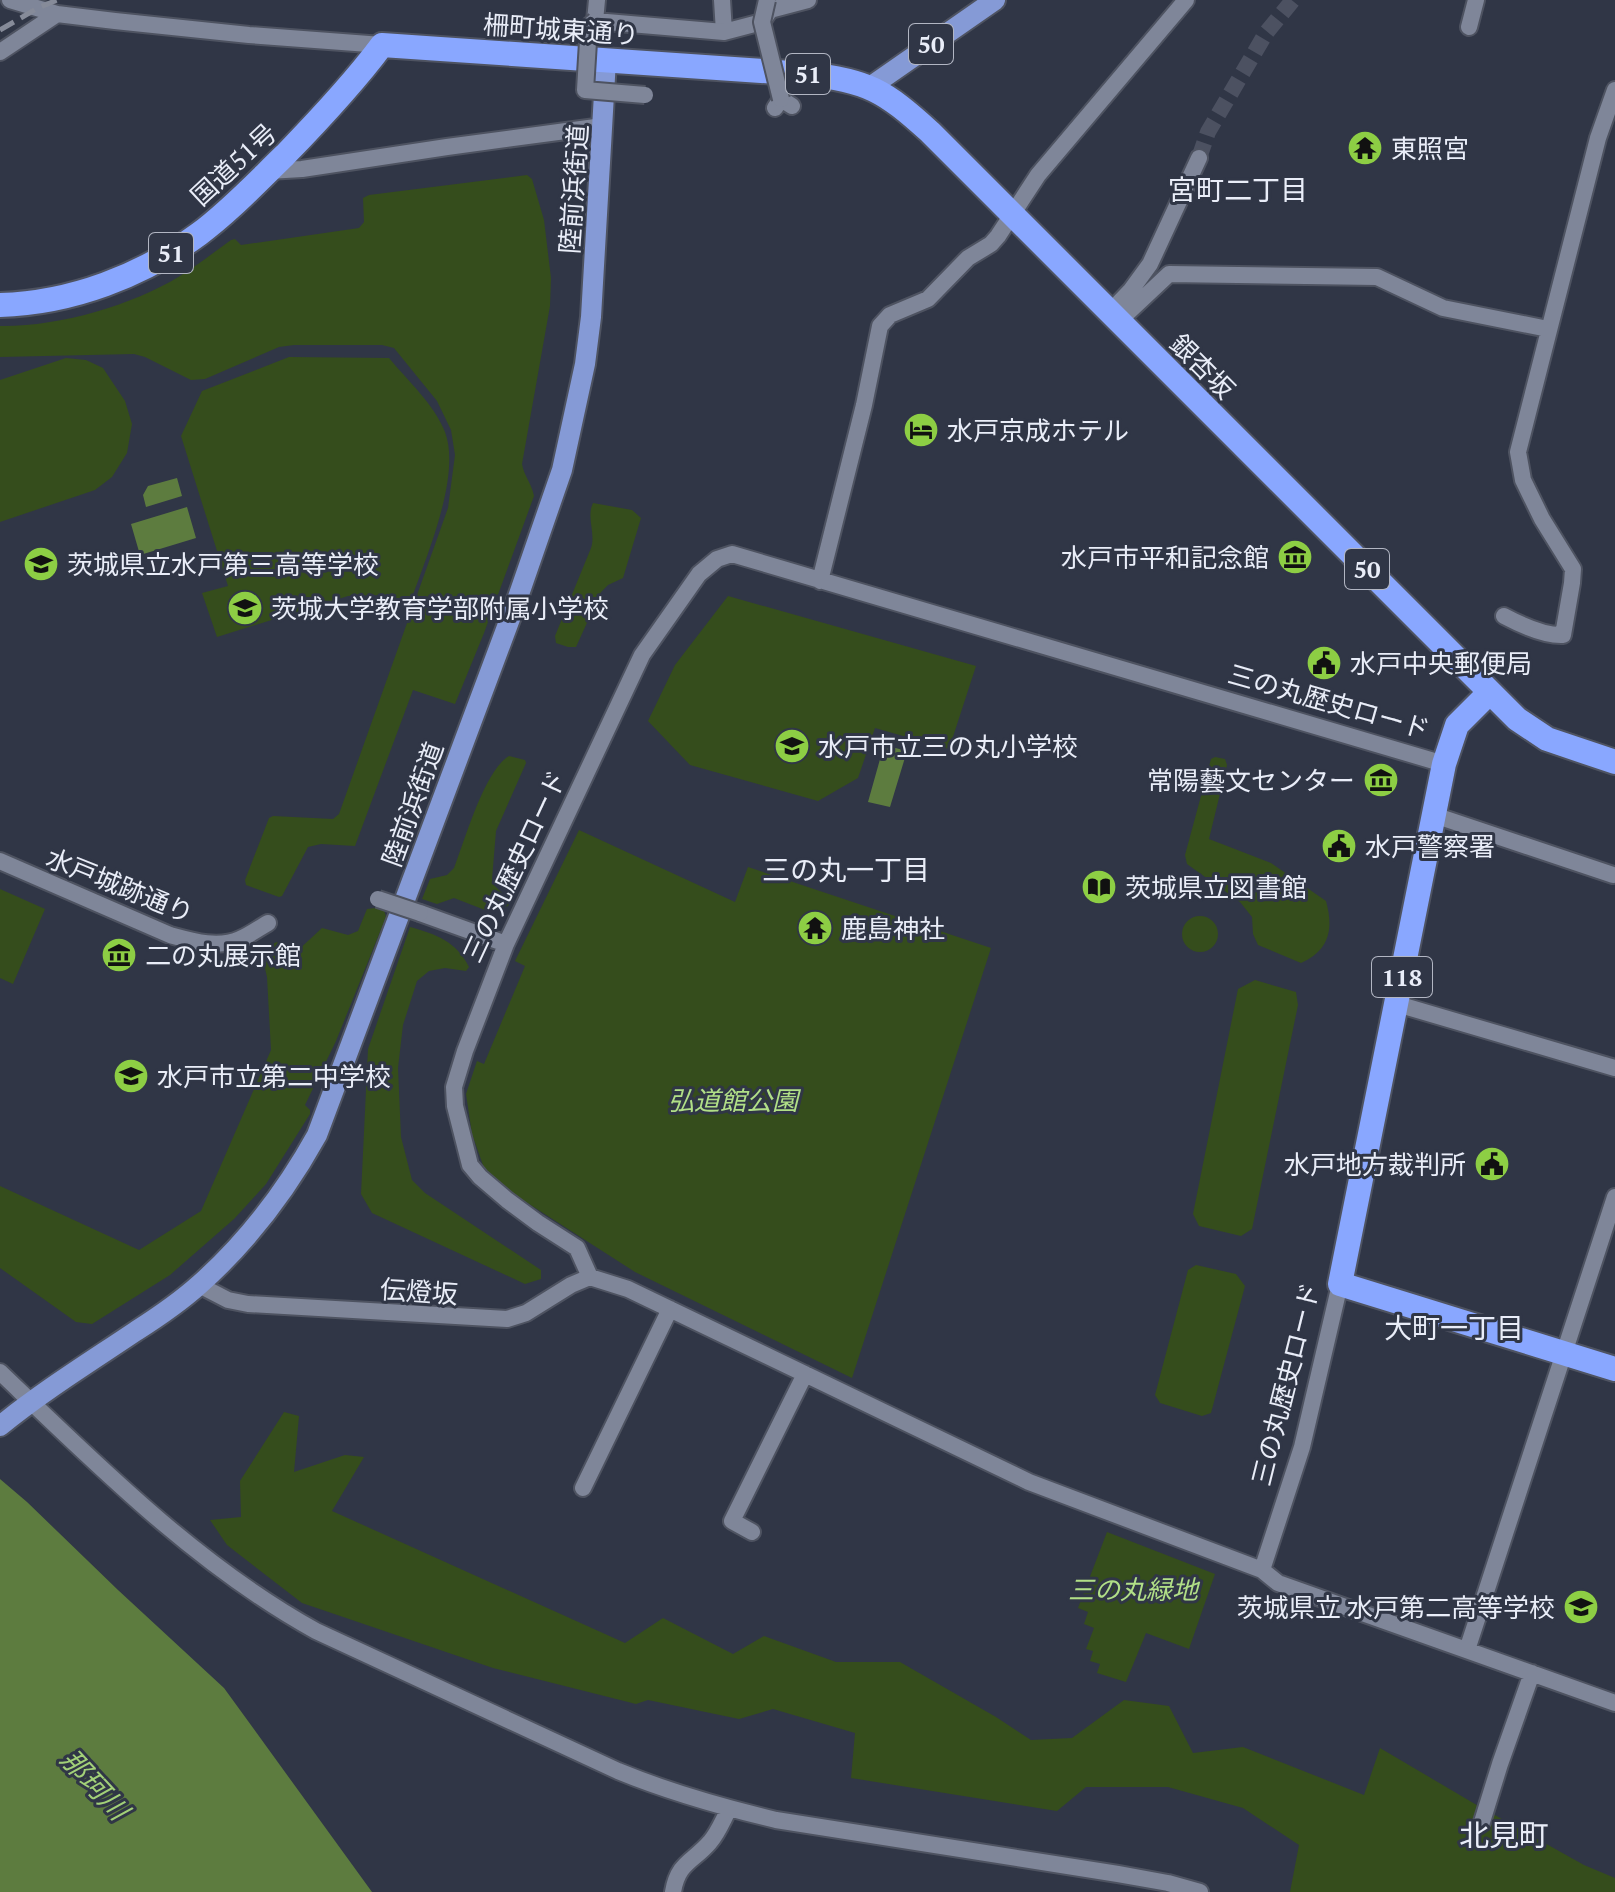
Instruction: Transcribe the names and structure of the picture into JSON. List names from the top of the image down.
{
  "streets": {
    "highway": [
      "柵町城東通り",
      "50",
      "51",
      "国道51号",
      "銀杏坂",
      "三の丸歴史ロード",
      "118"
    ],
    "main road": ["陸前浜街道"],
    "street": ["水戸城跡通り", "伝燈坂"]
  },
  "crossings": [
    ["柵町城東通り", "50"],
    ["柵町城東通り", "国道51号"],
    ["柵町城東通り", "陸前浜街道"],
    ["柵町城東通り", "銀杏坂"],
    ["50", "銀杏坂"],
    ["50", "118"],
    ["陸前浜街道", "伝燈坂"],
    ["銀杏坂", "118"],
    ["三の丸歴史ロード", "118"],
    ["三の丸歴史ロード", "伝燈坂"]
  ],
  "districts": [
    "宮町二丁目",
    "三の丸一丁目",
    "大町一丁目",
    "北見町"
  ],
  "water": ["那珂川"],
  "parks": ["弘道館公園", "三の丸緑地"],
  "places": {
    "temple": ["東照宮", "鹿島神社"],
    "hotel": ["水戸京成ホテル"],
    "museum": ["水戸市平和記念館", "常陽藝文センター", "二の丸展示館"],
    "school or university": [
      "茨城県立水戸第三高等学校",
      "茨城大学教育学部附属小学校",
      "水戸市立三の丸小学校",
      "水戸市立第二中学校",
      "茨城県立 水戸第二高等学校"
    ],
    "public building": ["水戸中央郵便局", "水戸警察署", "水戸地方裁判所"],
    "library": ["茨城県立図書館"]
  }
}
